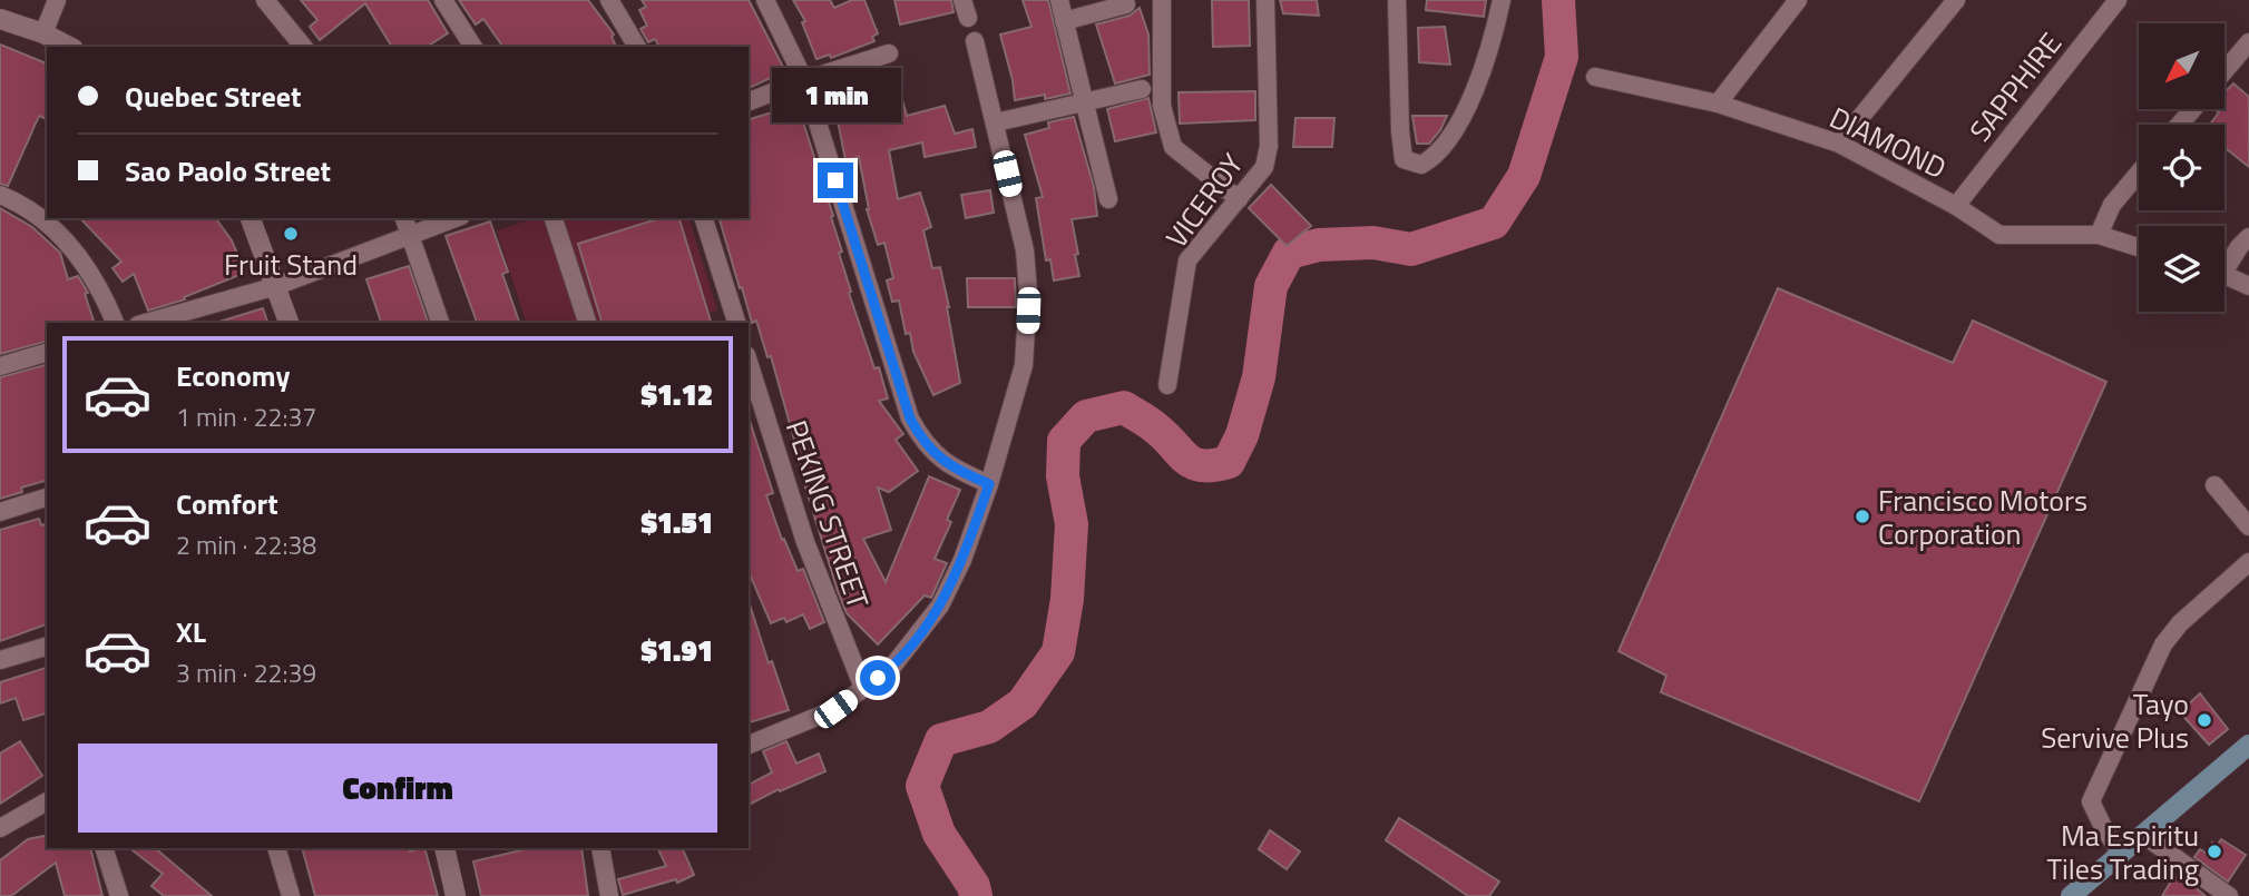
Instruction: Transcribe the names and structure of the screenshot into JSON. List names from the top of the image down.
{
  "streets": {
    "street": [
      "SAPPHIRE",
      "DIAMOND",
      "VICEROY",
      "PEKING STREET"
    ]
  },
  "crossings": [
    ["SAPPHIRE", "DIAMOND"]
  ],
  "places": [
    "Fruit Stand",
    "Francisco Motors Corporation",
    "Tayo Servive Plus",
    "Ma Espiritu Tiles Trading"
  ],
  "north": "bottom left",
  "page": {
    "banner": ["Quebec Street", "Sao Paolo Street"],
    "bubble": "1 min",
    "list": [
      {
        "name": "Economy",
        "note": "1 min · 22:37",
        "value": "$1.12"
      },
      {
        "name": "Comfort",
        "note": "2 min · 22:38",
        "value": "$1.51"
      },
      {
        "name": "XL",
        "note": "3 min · 22:39",
        "value": "$1.91"
      }
    ],
    "buttons": "Confirm"
  }
}
